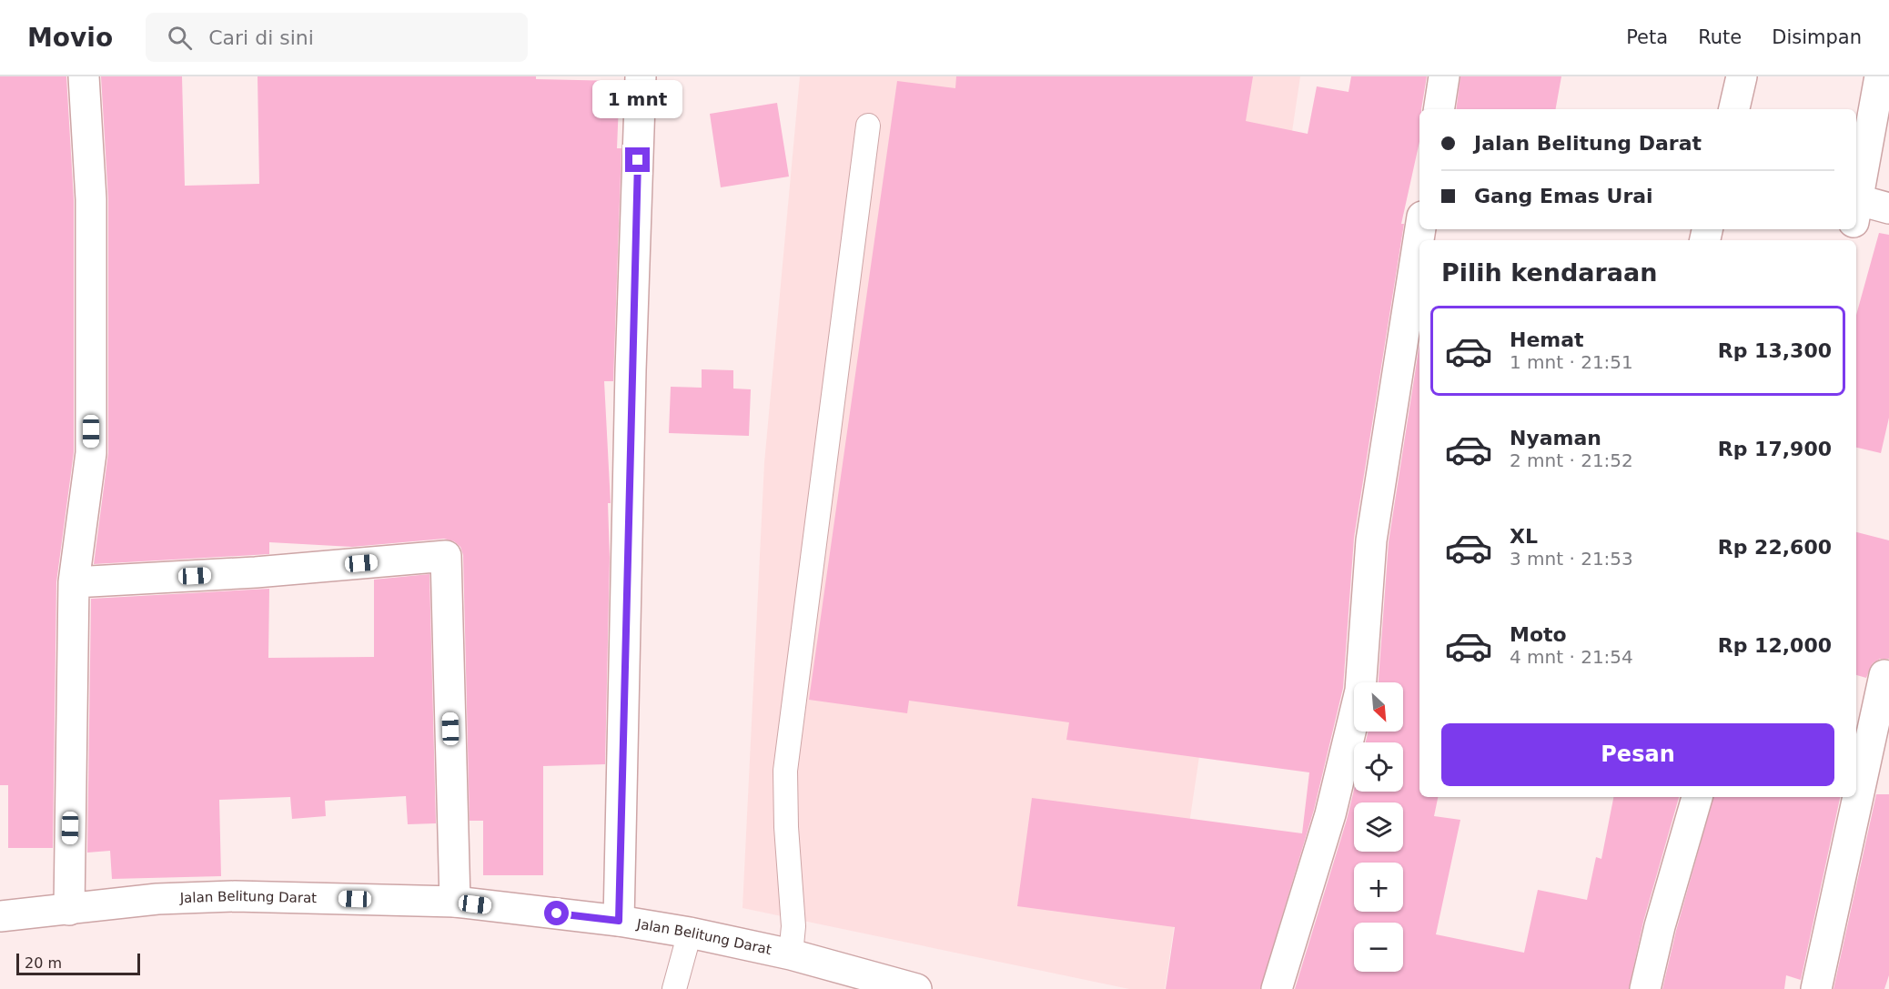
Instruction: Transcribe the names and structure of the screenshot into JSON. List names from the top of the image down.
{
  "streets": {
    "street": ["Jalan Belitung Darat"]
  },
  "scale_bar": "20 m",
  "north": "bottom right",
  "page": {
    "header": "Movio",
    "search": "Cari di sini",
    "nav": ["Peta", "Rute", "Disimpan"],
    "bubble": "1 mnt",
    "banner": ["Jalan Belitung Darat", "Gang Emas Urai"],
    "heading": "Pilih kendaraan",
    "list": [
      {
        "name": "Hemat",
        "note": "1 mnt · 21:51",
        "value": "Rp 13,300"
      },
      {
        "name": "Nyaman",
        "note": "2 mnt · 21:52",
        "value": "Rp 17,900"
      },
      {
        "name": "XL",
        "note": "3 mnt · 21:53",
        "value": "Rp 22,600"
      },
      {
        "name": "Moto",
        "note": "4 mnt · 21:54",
        "value": "Rp 12,000"
      }
    ],
    "map_buttons": ["+", "−"],
    "buttons": "Pesan",
    "scale": "20 m"
  }
}
